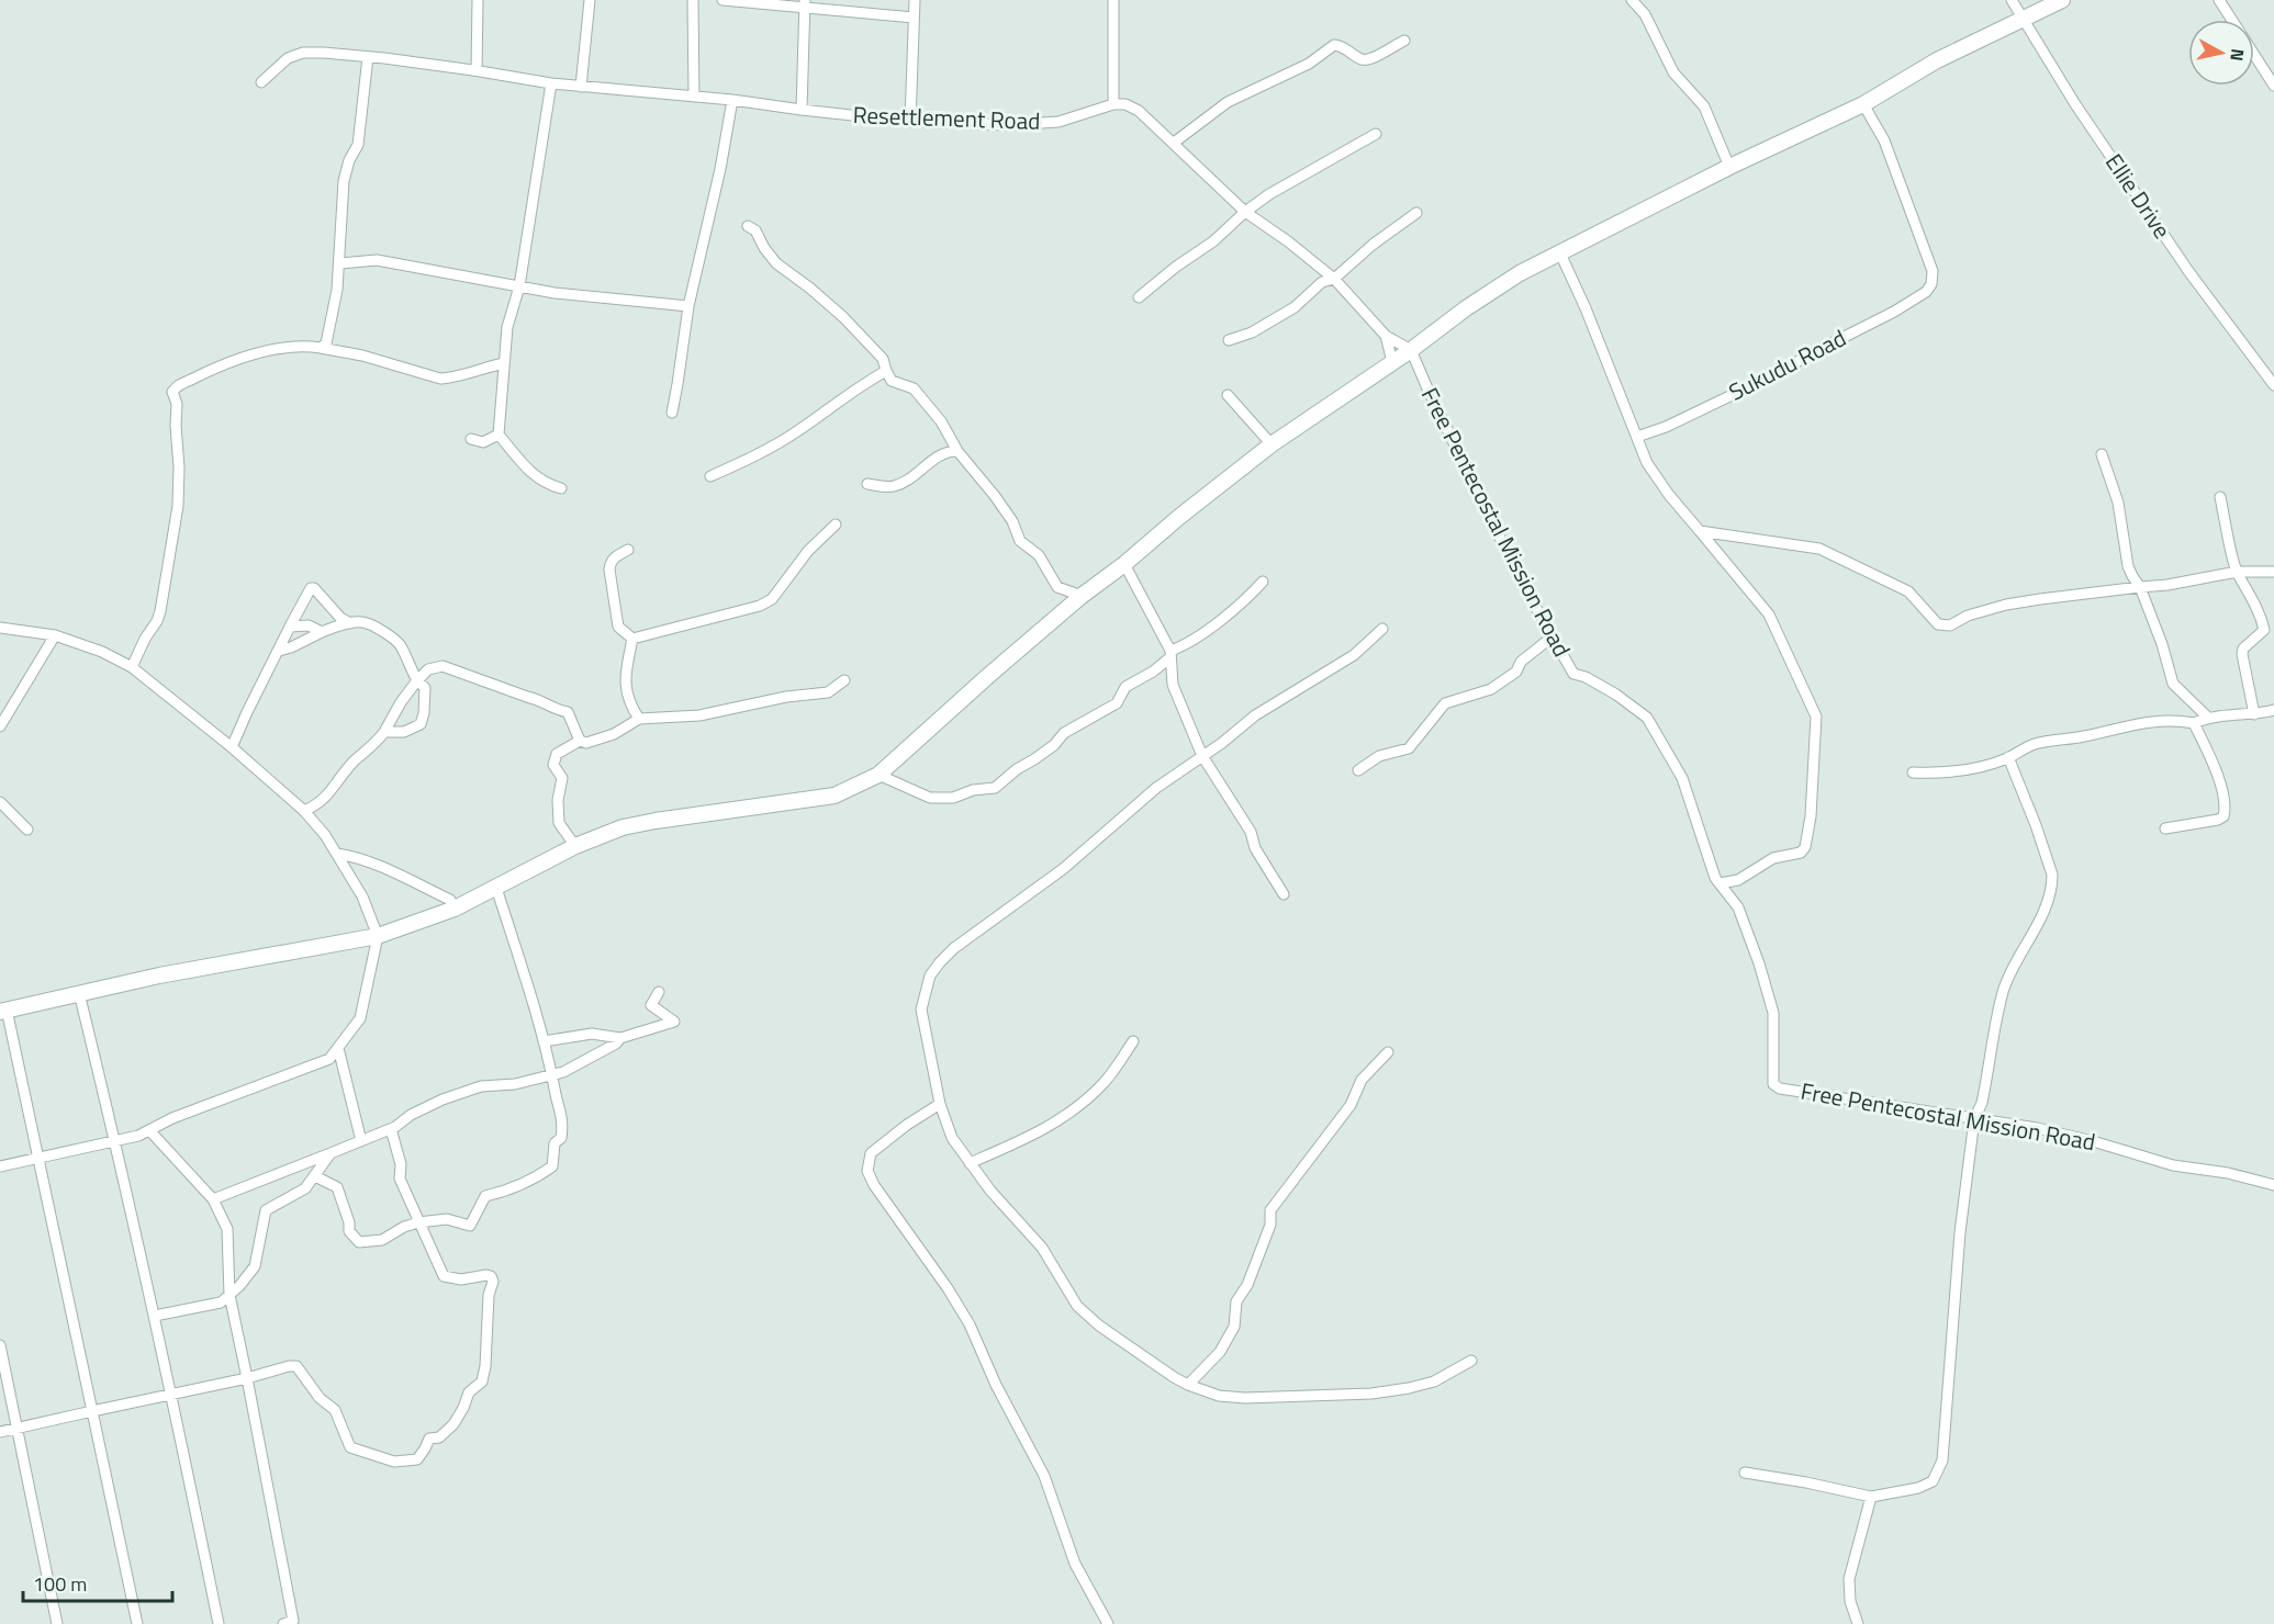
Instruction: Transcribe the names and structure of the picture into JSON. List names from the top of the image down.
{
  "streets": {
    "street": [
      "Resettlement Road",
      "Ellie Drive",
      "Sukudu Road",
      "Free Pentecostal Mission Road"
    ]
  },
  "scale_bar": "100 m",
  "north": "right"
}
